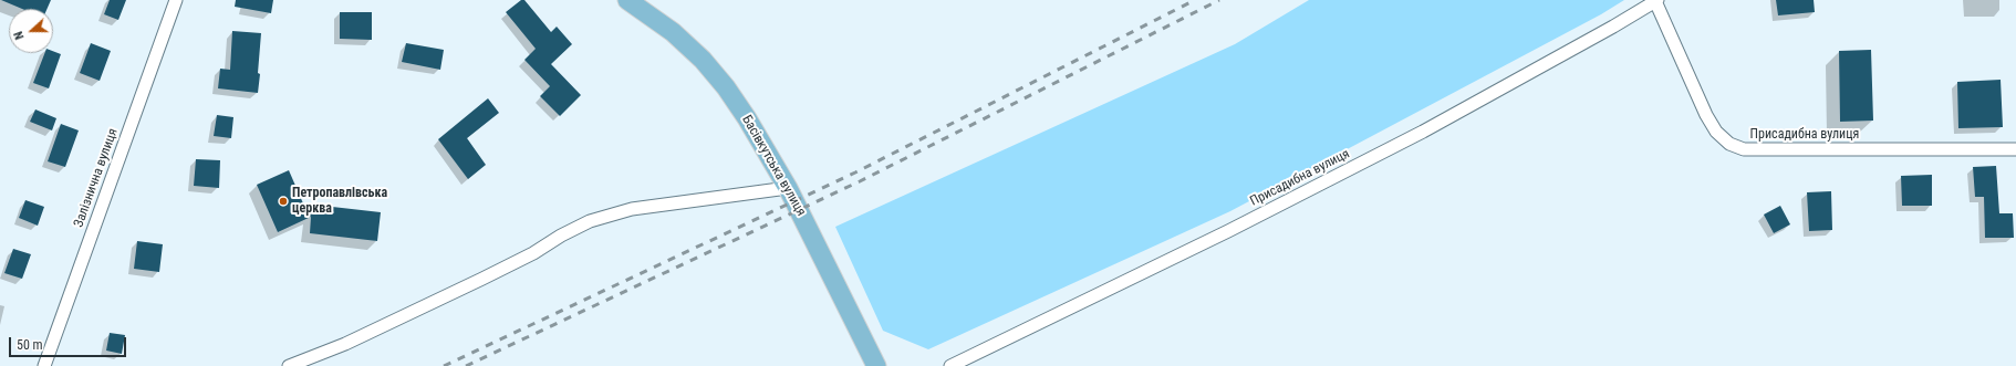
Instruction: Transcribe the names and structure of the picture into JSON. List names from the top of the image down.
{
  "streets": {
    "main road": ["Басівкутська вулиця"],
    "street": ["Присадибна вулиця", "Залізнична вулиця"]
  },
  "places": ["Петропавлівська церква"],
  "scale_bar": "50 m",
  "north": "left"
}
